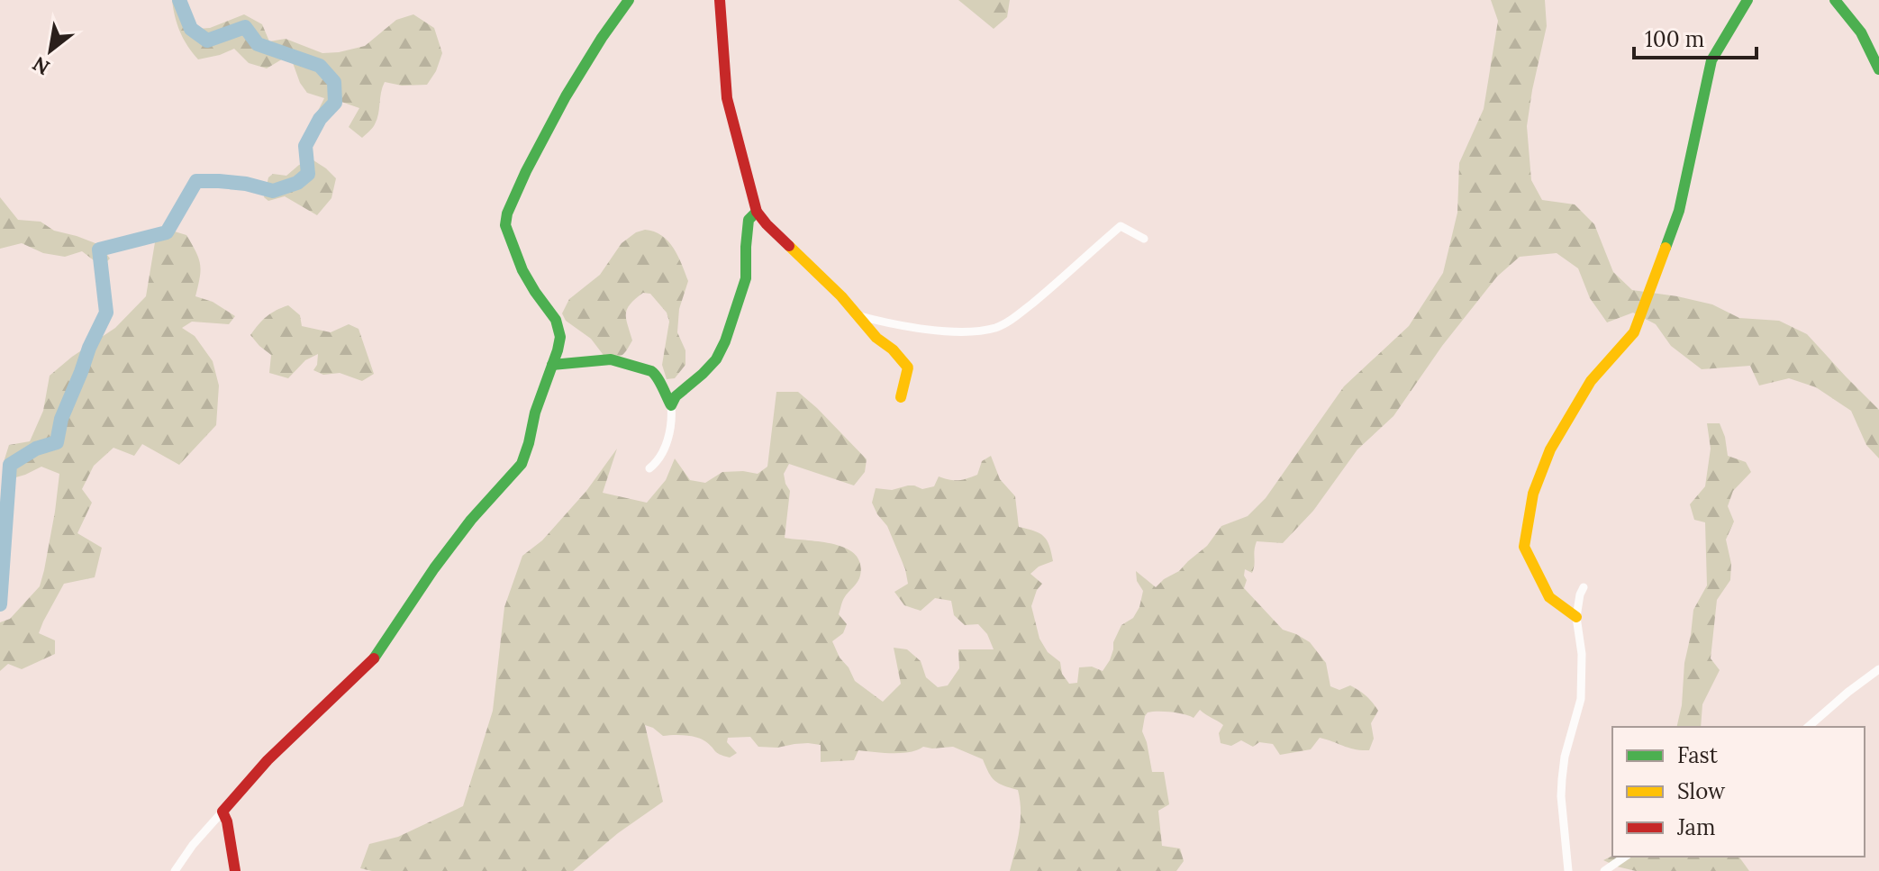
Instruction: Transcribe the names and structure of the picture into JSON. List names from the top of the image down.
{
  "legend": ["Fast", "Slow", "Jam"],
  "scale_bar": "100 m",
  "north": "bottom left"
}
